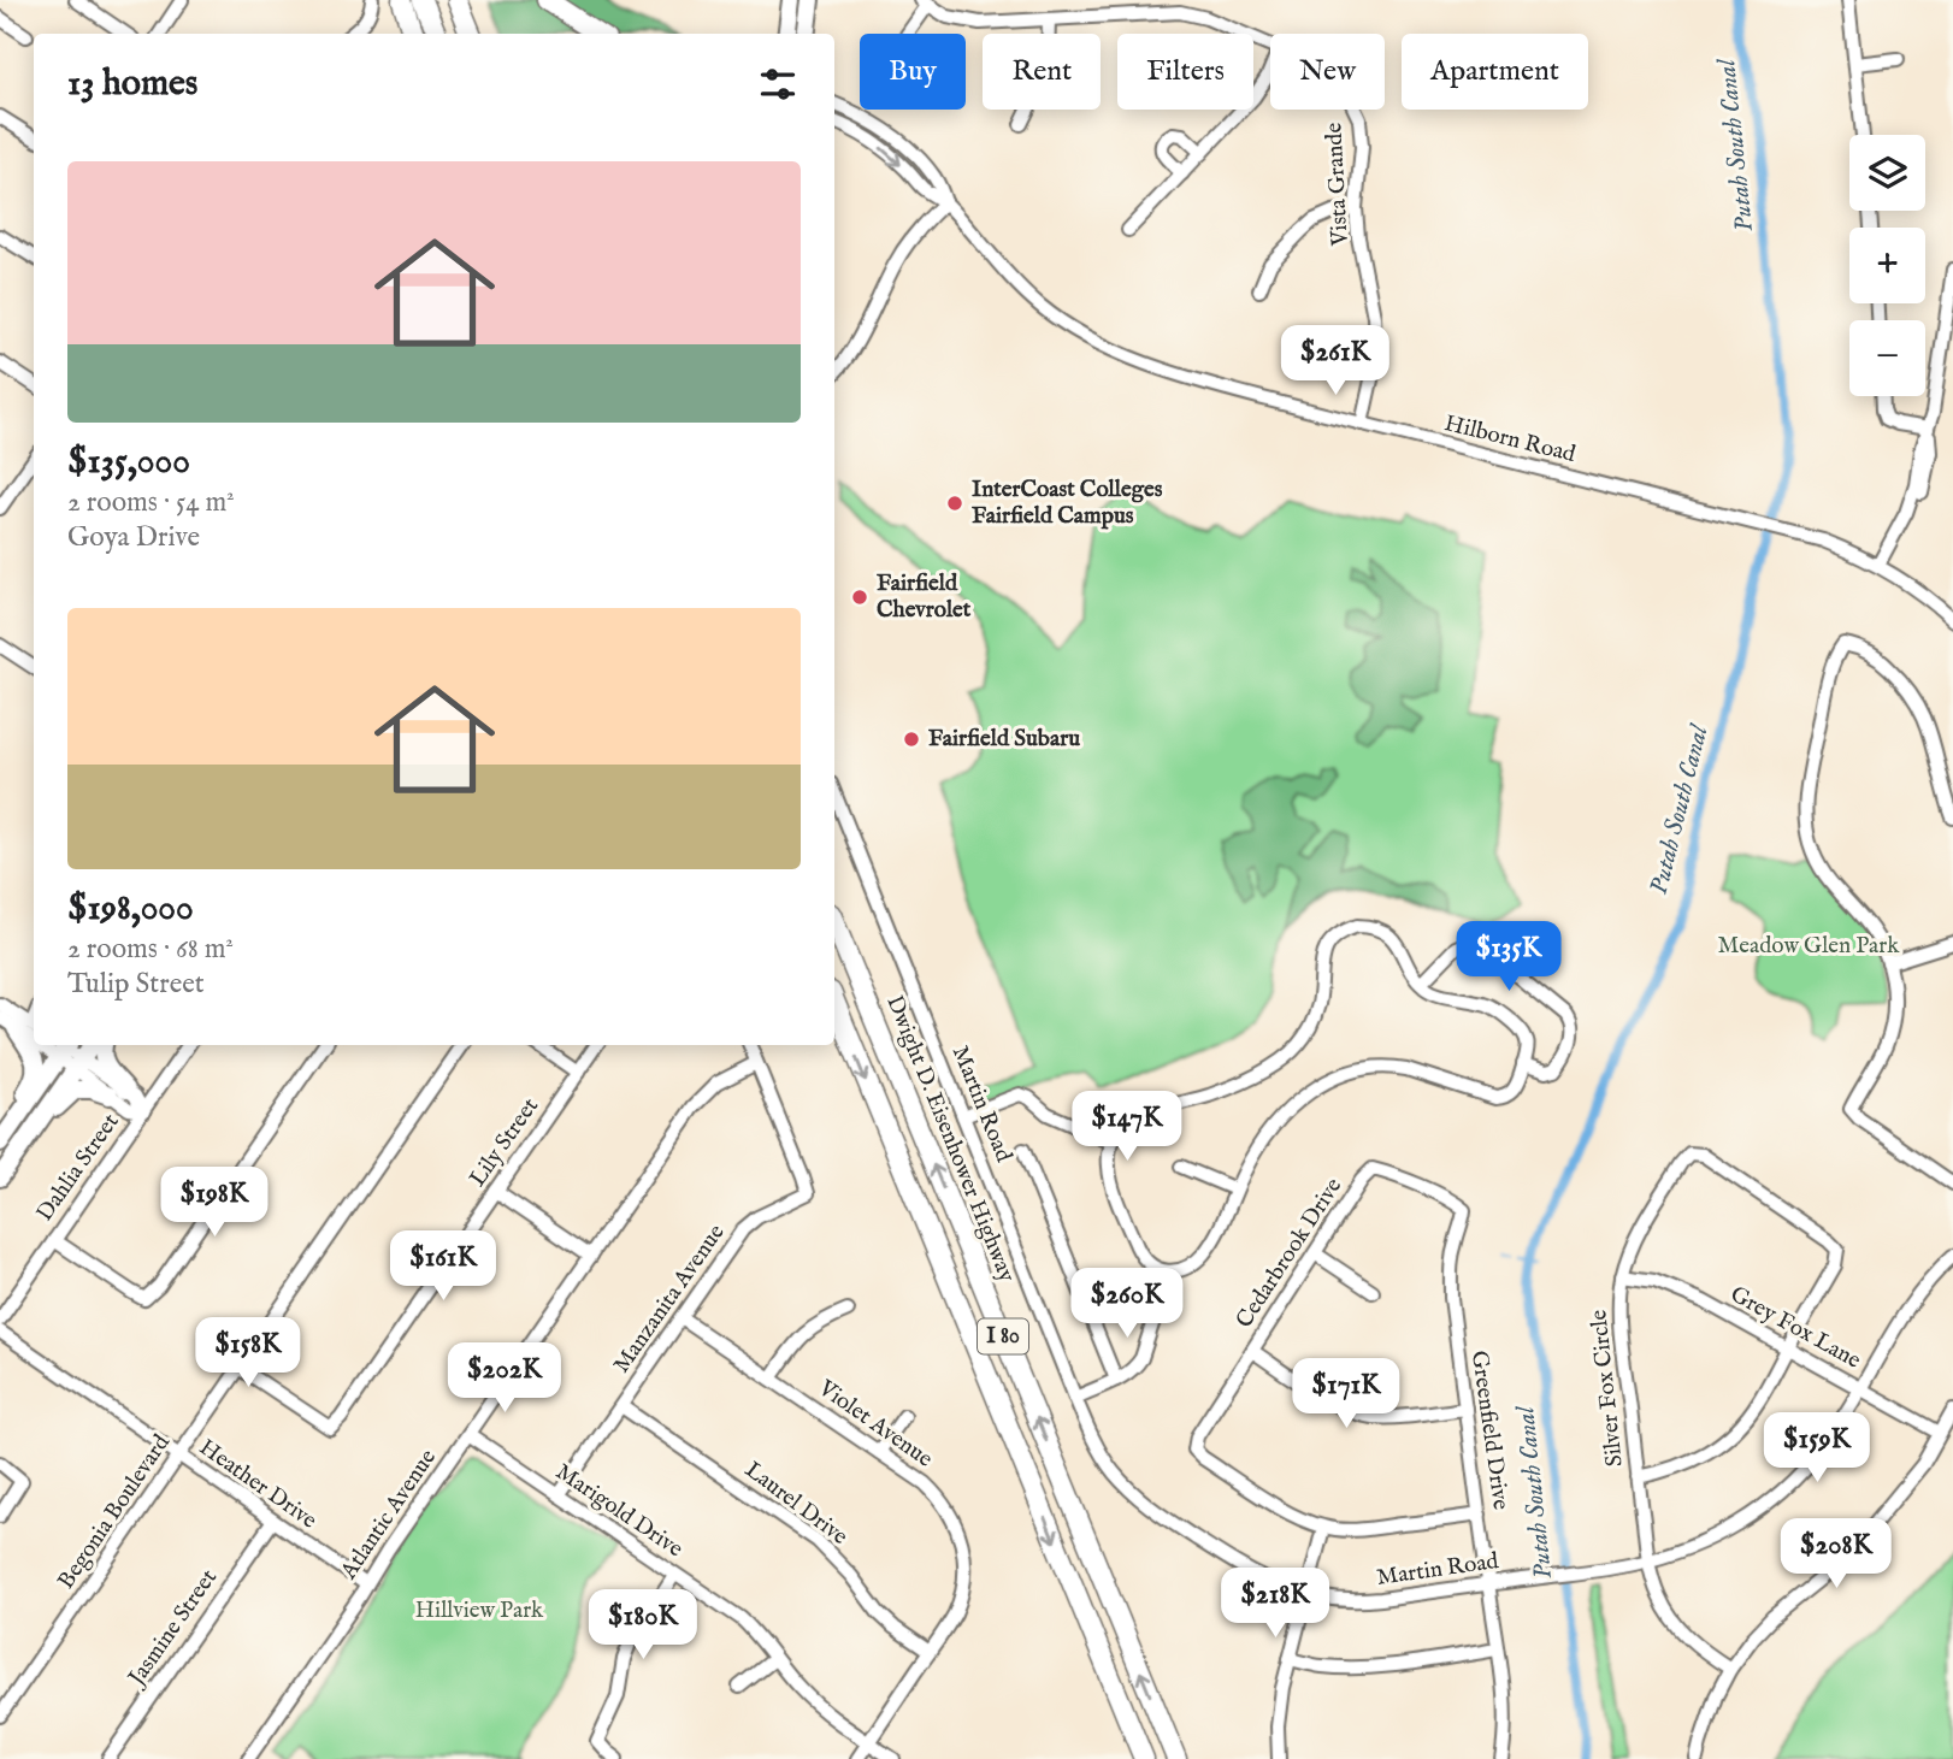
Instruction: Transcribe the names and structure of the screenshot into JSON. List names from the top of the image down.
{
  "streets": {
    "highway": ["Dwight D. Eisenhower Highway", "I 80"],
    "street": [
      "Vista Grande",
      "Hilborn Road",
      "Martin Road",
      "Lily Street",
      "Dahlia Street",
      "Cedarbrook Drive",
      "Manzanita Avenue",
      "Grey Fox Lane",
      "Silver Fox Circle",
      "Violet Avenue",
      "Greenfield Drive",
      "Heather Drive",
      "Laurel Drive",
      "Marigold Drive",
      "Begonia Boulevard",
      "Atlantic Avenue",
      "Jasmine Street"
    ]
  },
  "crossings": [
    ["Vista Grande", "Hilborn Road"],
    ["Martin Road", "Grey Fox Lane"],
    ["Martin Road", "Silver Fox Circle"],
    ["Martin Road", "Greenfield Drive"],
    ["Lily Street", "Begonia Boulevard"],
    ["Cedarbrook Drive", "Greenfield Drive"],
    ["Manzanita Avenue", "Violet Avenue"],
    ["Manzanita Avenue", "Laurel Drive"],
    ["Manzanita Avenue", "Marigold Drive"],
    ["Manzanita Avenue", "Atlantic Avenue"],
    ["Grey Fox Lane", "Silver Fox Circle"],
    ["Violet Avenue", "Laurel Drive"],
    ["Violet Avenue", "Marigold Drive"],
    ["Heather Drive", "Begonia Boulevard"],
    ["Heather Drive", "Atlantic Avenue"],
    ["Heather Drive", "Jasmine Street"],
    ["Marigold Drive", "Atlantic Avenue"]
  ],
  "water": ["Putah South Canal"],
  "parks": ["Meadow Glen Park", "Hillview Park"],
  "places": ["InterCoast Colleges Fairfield Campus", "Fairfield Chevrolet", "Fairfield Subaru"],
  "page": {
    "chip": [
      "Buy",
      "Rent",
      "Filters",
      "New",
      "Apartment"
    ],
    "heading": "13 homes",
    "map_buttons": ["+", "−"],
    "list": [
      {
        "name": "$135,000",
        "note": "2 rooms · 54 m² · Goya Drive"
      },
      {
        "name": "$198,000",
        "note": "2 rooms · 68 m² · Tulip Street"
      }
    ],
    "price": [
      "$261K",
      "$135K",
      "$147K",
      "$198K",
      "$161K",
      "$260K",
      "$158K",
      "$202K",
      "$171K",
      "$159K",
      "$208K",
      "$218K",
      "$180K"
    ]
  }
}
